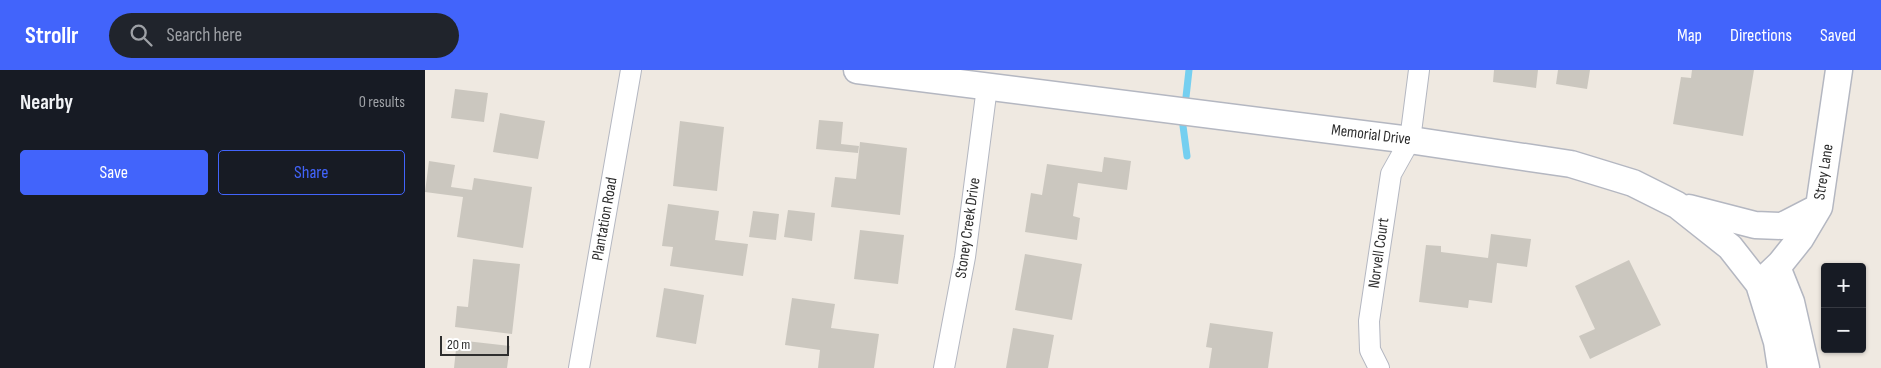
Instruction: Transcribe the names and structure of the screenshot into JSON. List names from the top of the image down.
{
  "streets": {
    "street": [
      "Memorial Drive",
      "Strey Lane",
      "Plantation Road",
      "Stoney Creek Drive",
      "Norvell Court"
    ]
  },
  "crossings": [
    ["Memorial Drive", "Strey Lane"],
    ["Memorial Drive", "Stoney Creek Drive"],
    ["Memorial Drive", "Norvell Court"]
  ],
  "scale_bar": "20 m",
  "page": {
    "header": "Strollr",
    "search": "Search here",
    "nav": ["Map", "Directions", "Saved"],
    "heading": ["Nearby", "0 results"],
    "buttons": ["Save", "Share"],
    "map_buttons": ["+", "−"],
    "scale": "20 m"
  }
}
